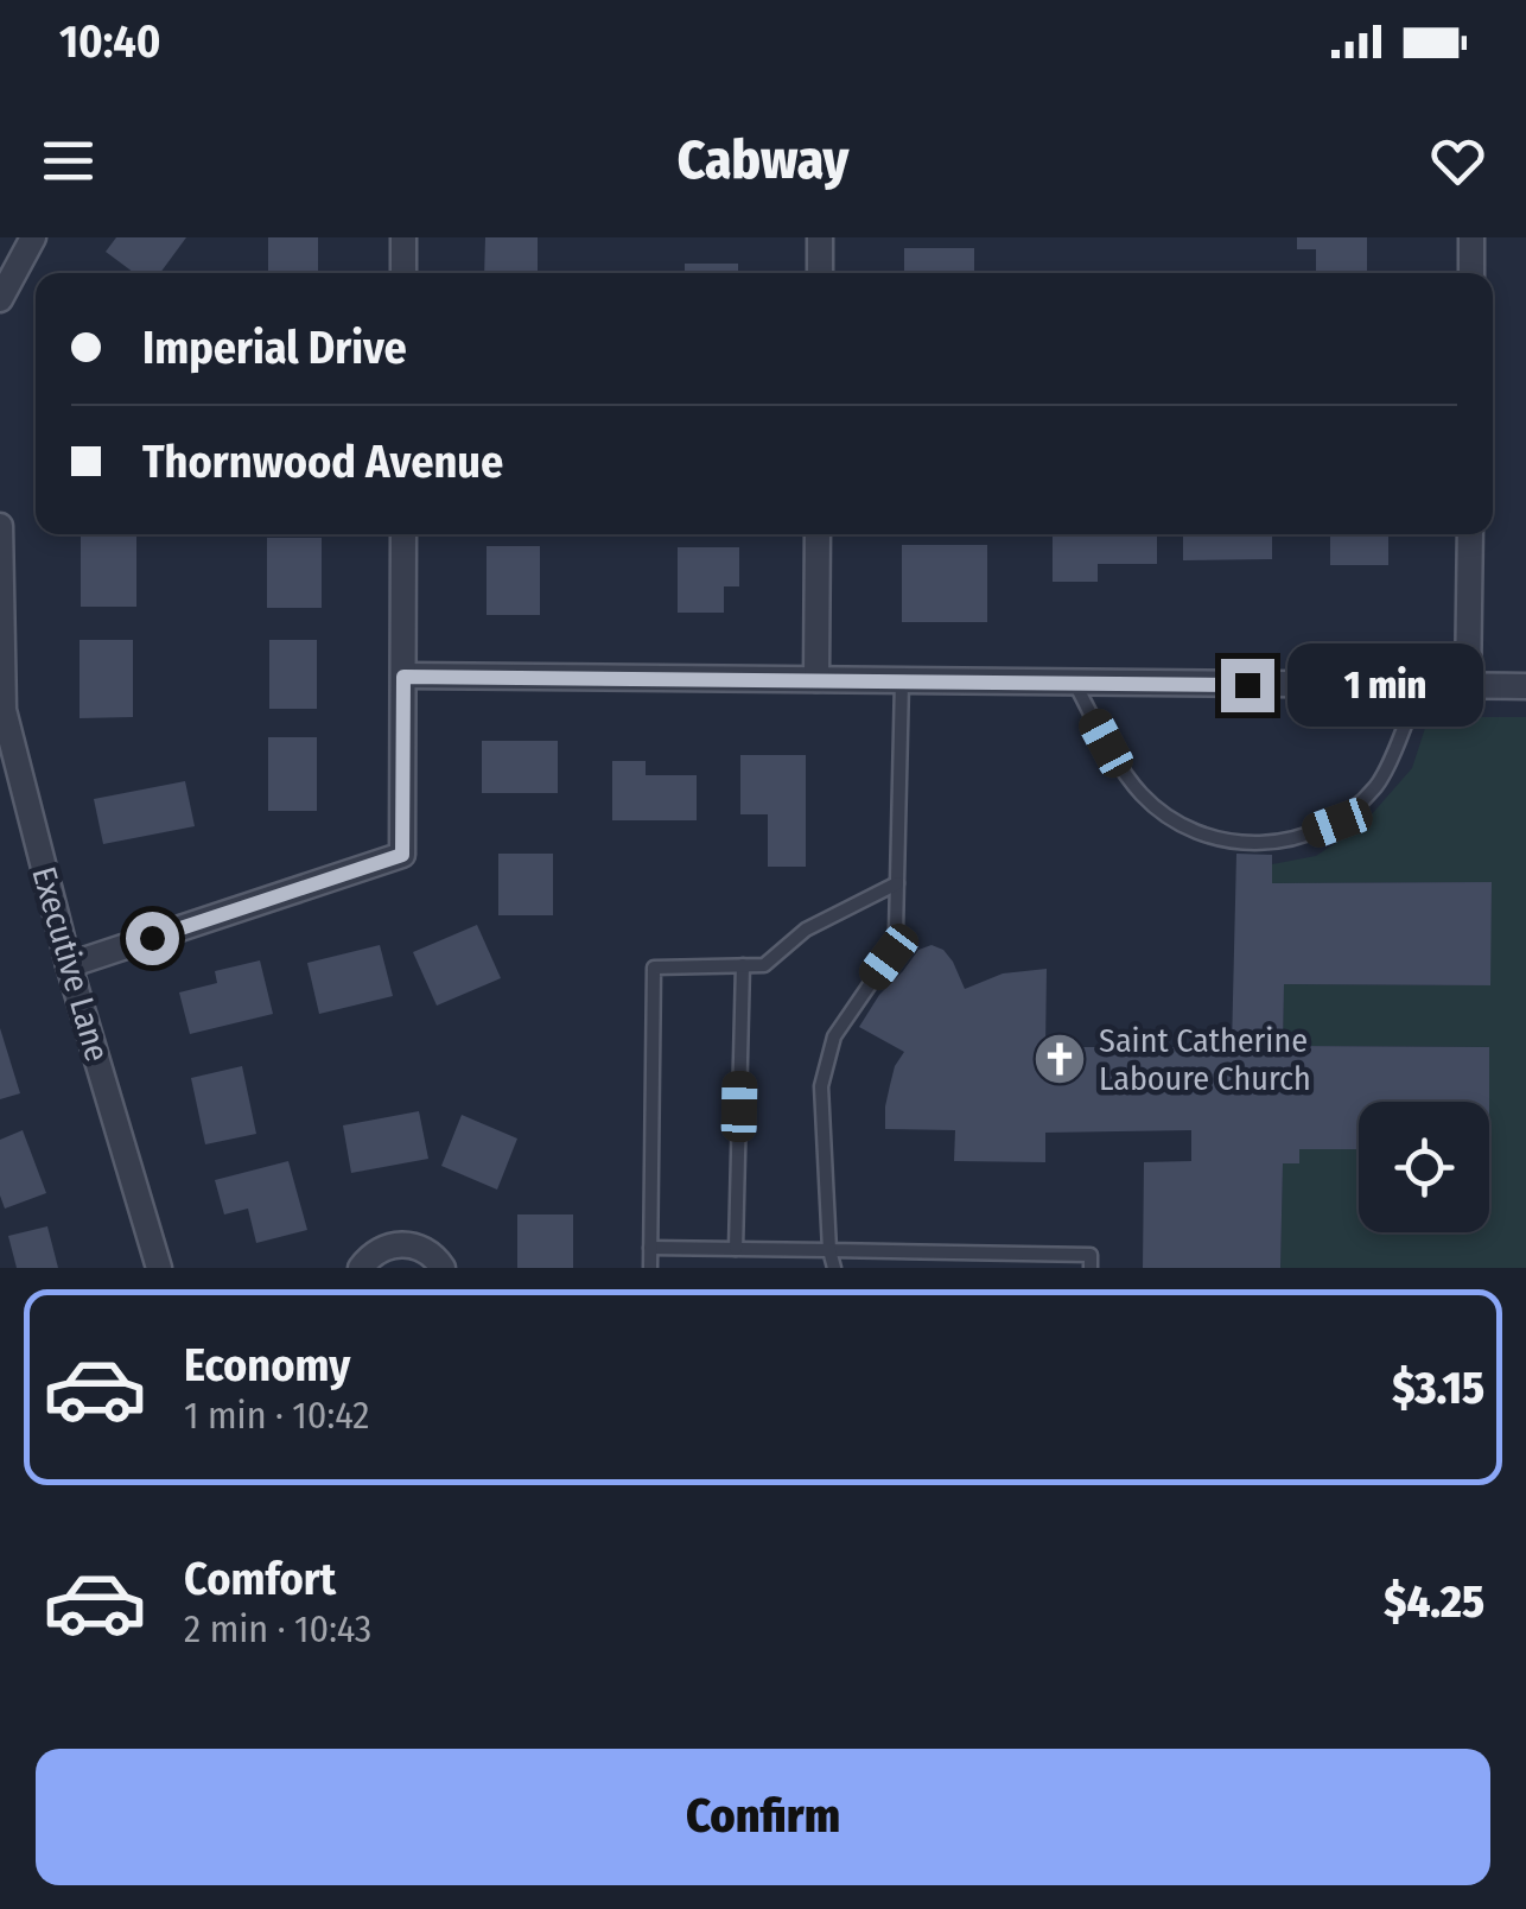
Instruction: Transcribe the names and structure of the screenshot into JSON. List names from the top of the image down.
{
  "streets": {
    "street": ["Executive Lane"]
  },
  "places": {
    "church": ["Saint Catherine Laboure Church"]
  },
  "page": {
    "status": "10:40",
    "header": "Cabway",
    "banner": ["Imperial Drive", "Thornwood Avenue"],
    "bubble": "1 min",
    "list": [
      {
        "name": "Economy",
        "note": "1 min · 10:42",
        "value": "$3.15"
      },
      {
        "name": "Comfort",
        "note": "2 min · 10:43",
        "value": "$4.25"
      }
    ],
    "buttons": "Confirm"
  }
}
